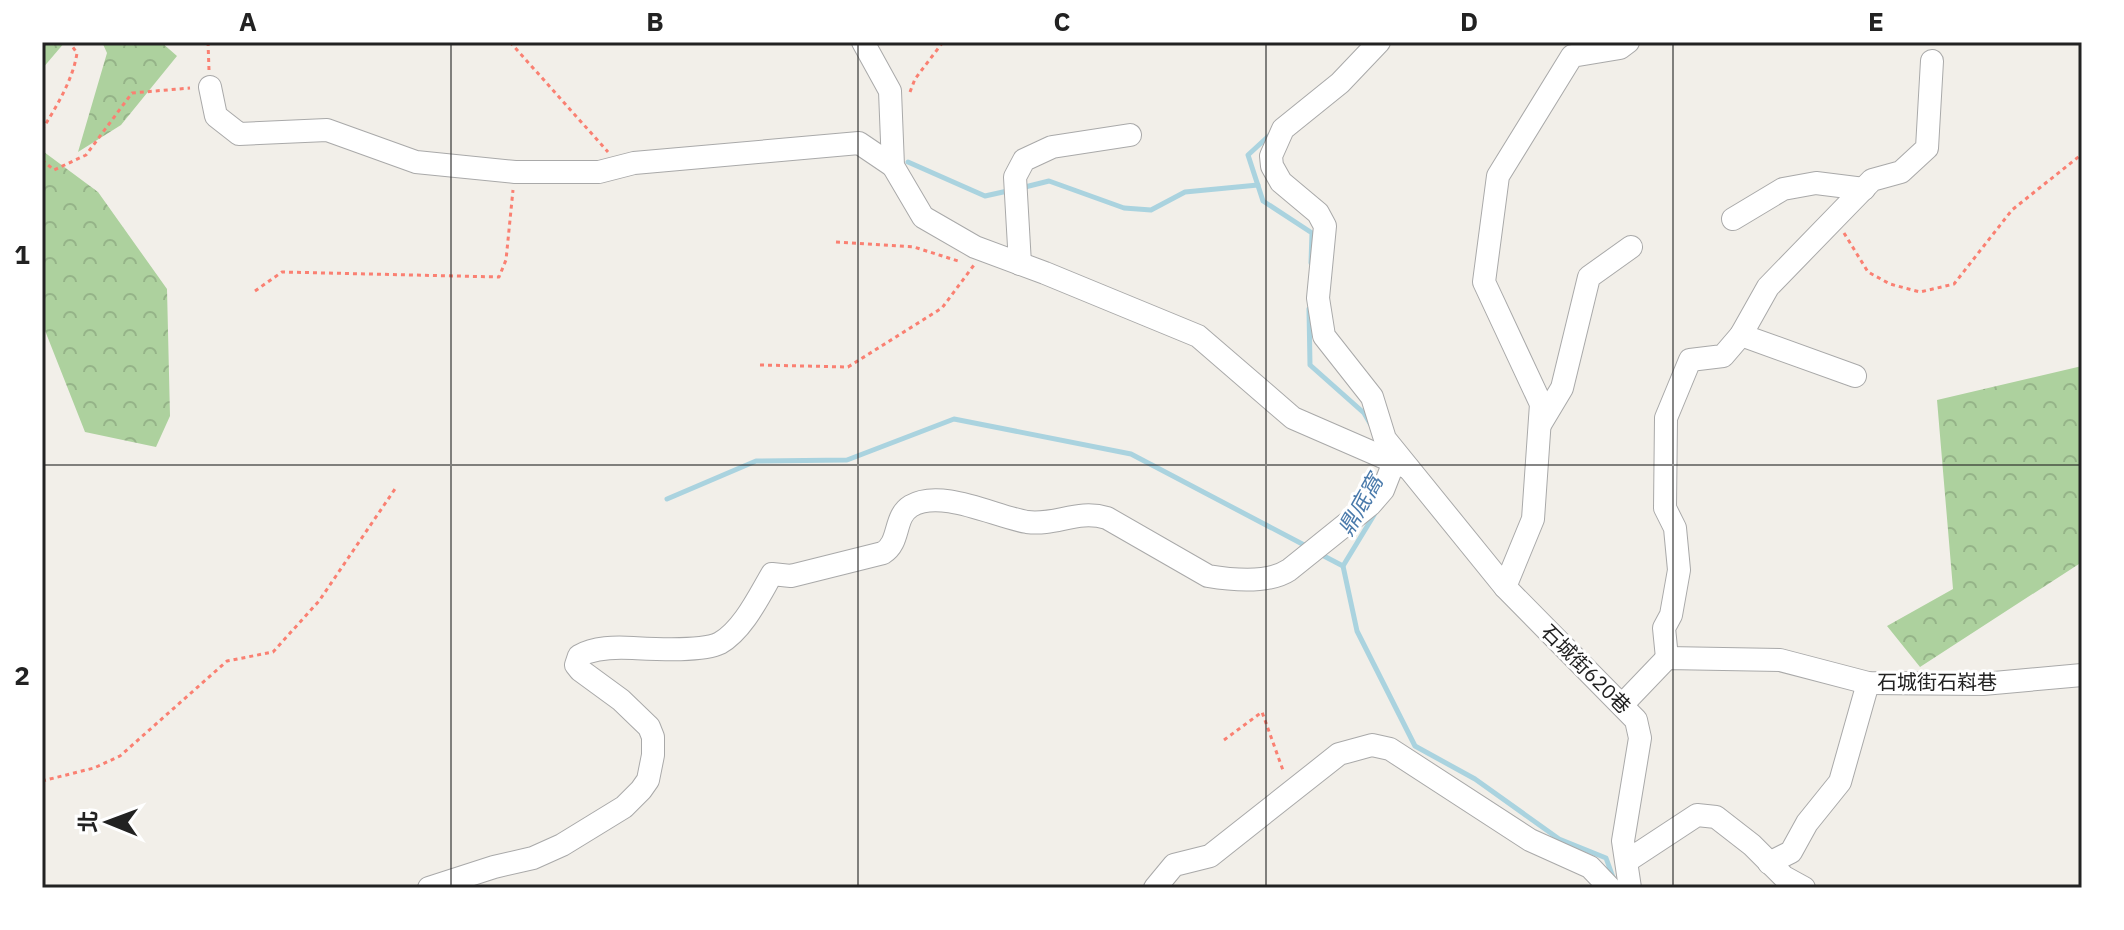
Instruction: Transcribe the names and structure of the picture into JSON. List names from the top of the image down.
{
  "streets": {
    "street": ["石城街620巷", "石城街石嵙巷"]
  },
  "water": ["鼎底窩"],
  "north": "left",
  "grid": {
    "columns": [
      "A",
      "B",
      "C",
      "D",
      "E"
    ],
    "rows": ["1", "2"]
  }
}
